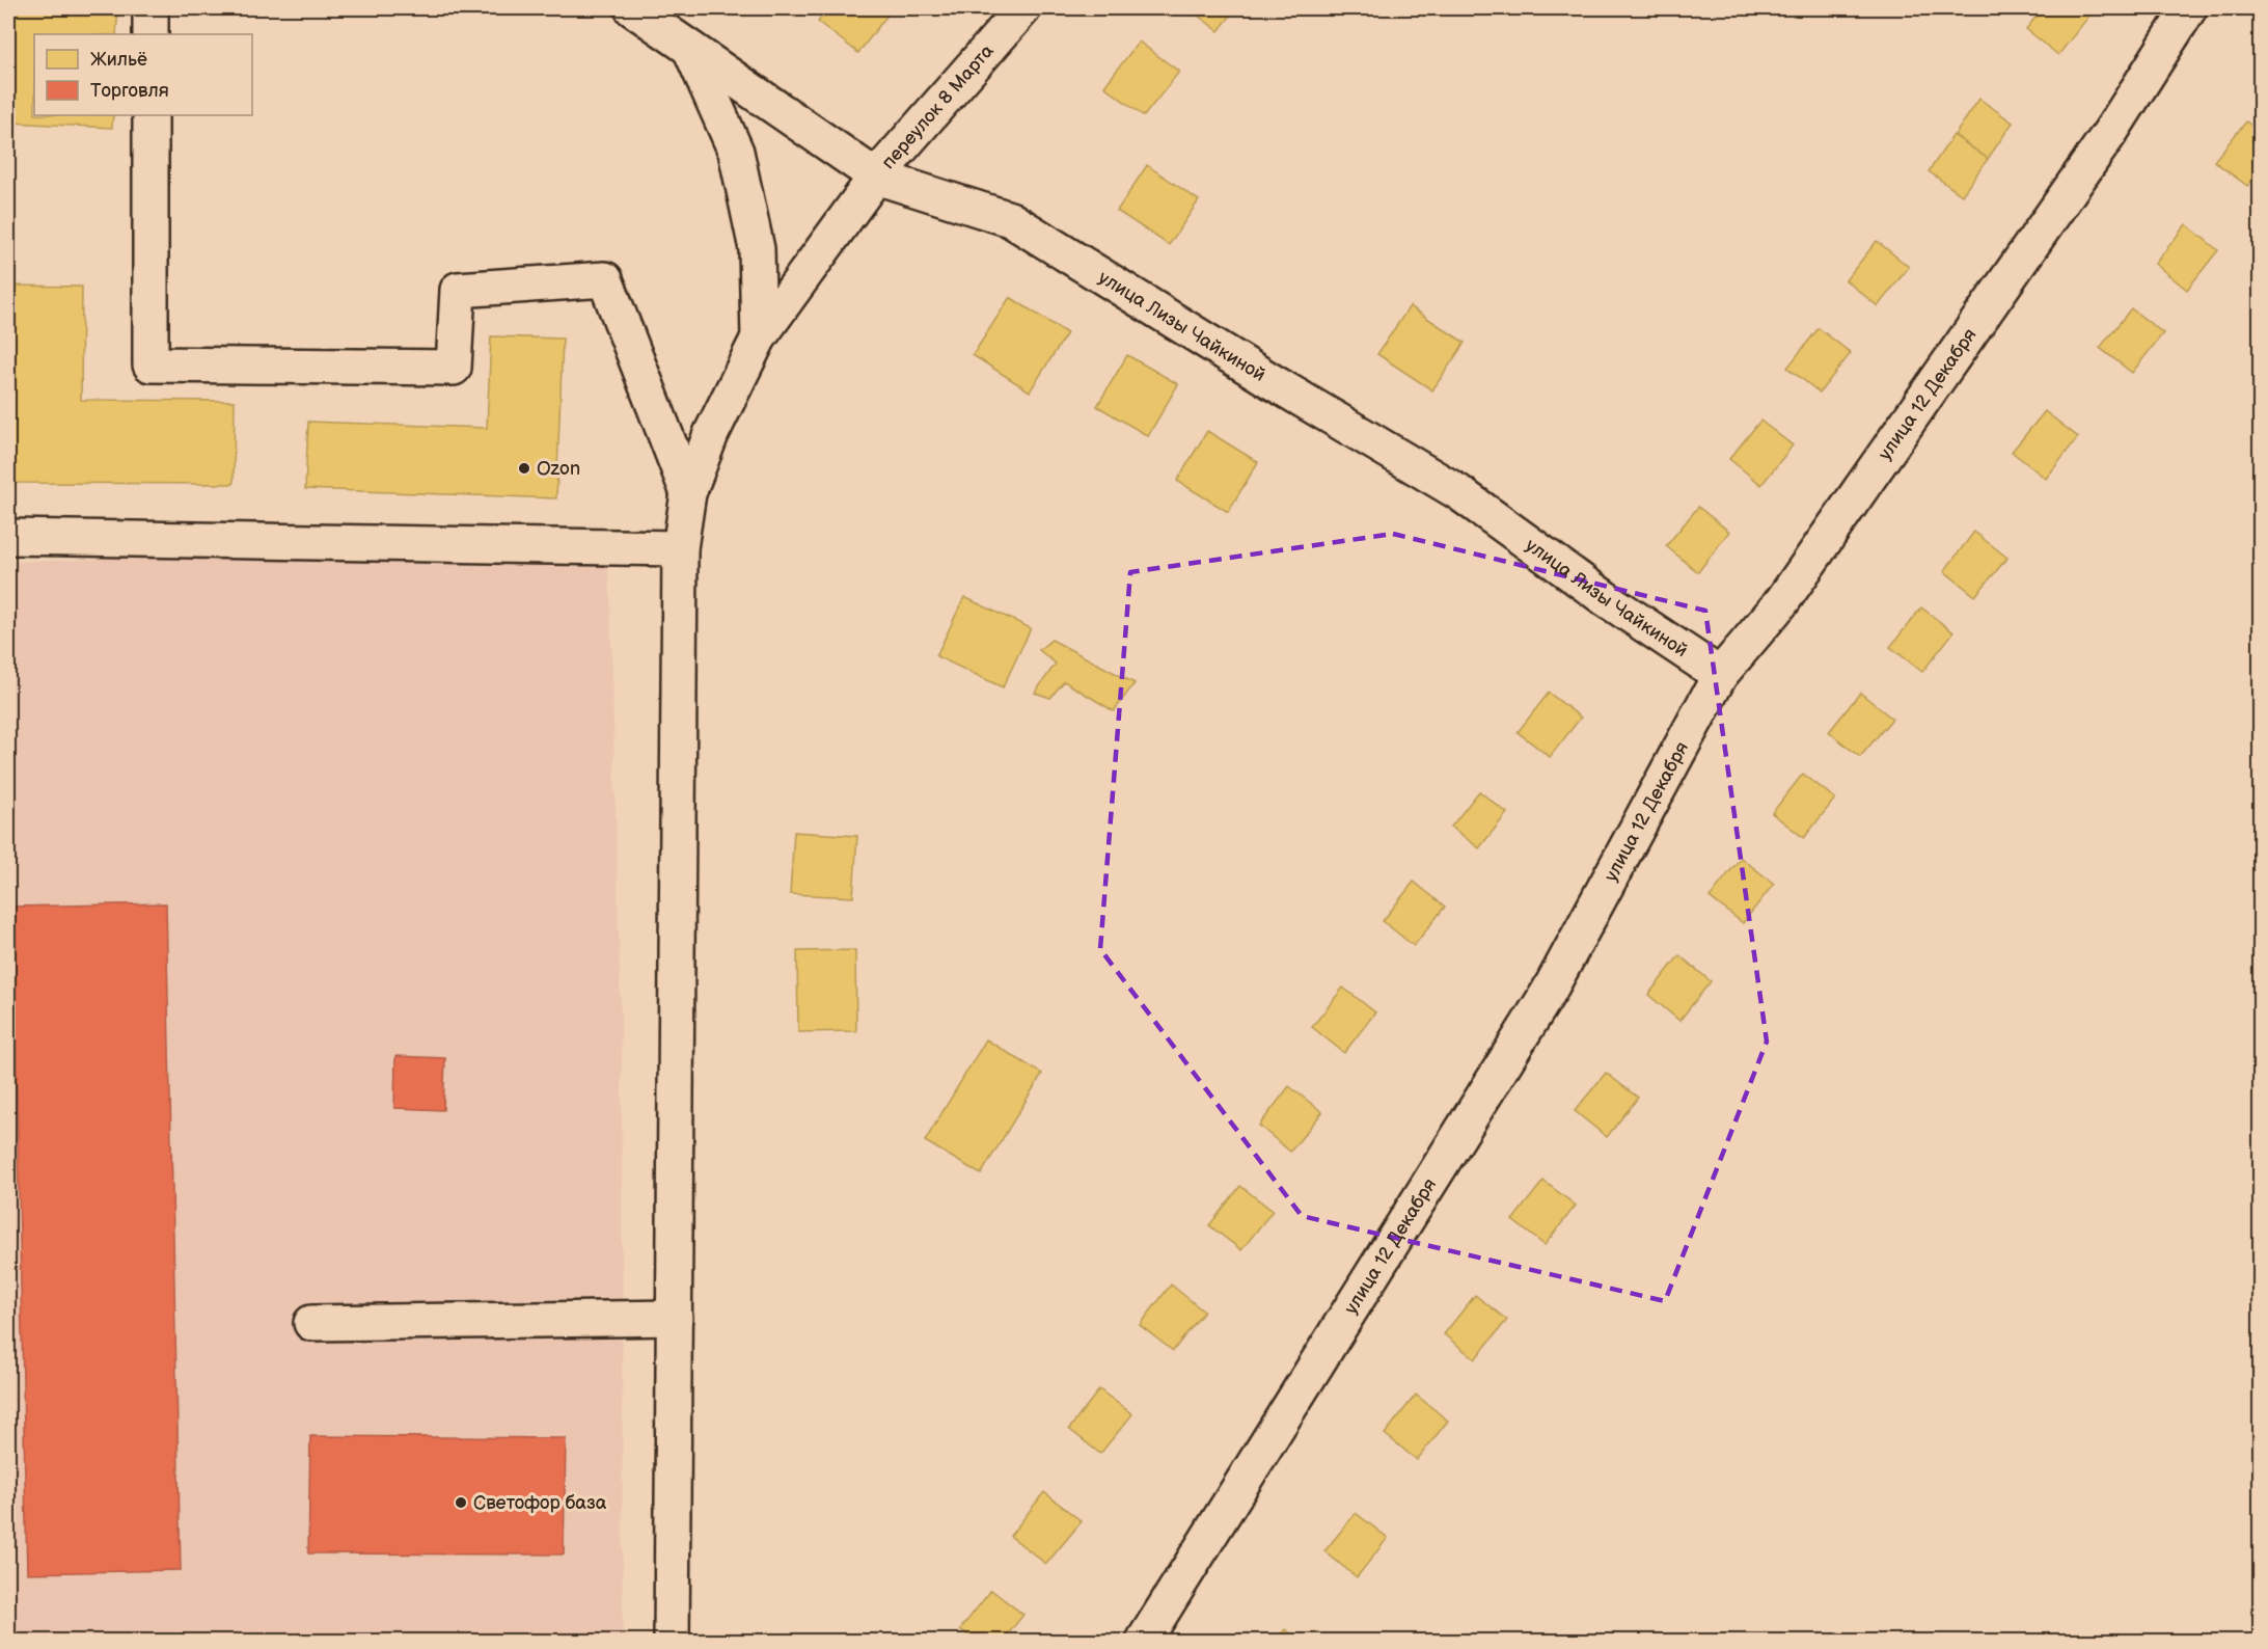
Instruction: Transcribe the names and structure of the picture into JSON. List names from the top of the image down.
{
  "streets": {
    "street": ["переулок 8 Марта", "улица Лизы Чайкиной", "улица 12 Декабря"]
  },
  "crossings": [
    ["переулок 8 Марта", "улица Лизы Чайкиной"],
    ["улица Лизы Чайкиной", "улица 12 Декабря"]
  ],
  "places": ["Ozon", "Светофор база"],
  "legend": ["Жильё", "Торговля"]
}
